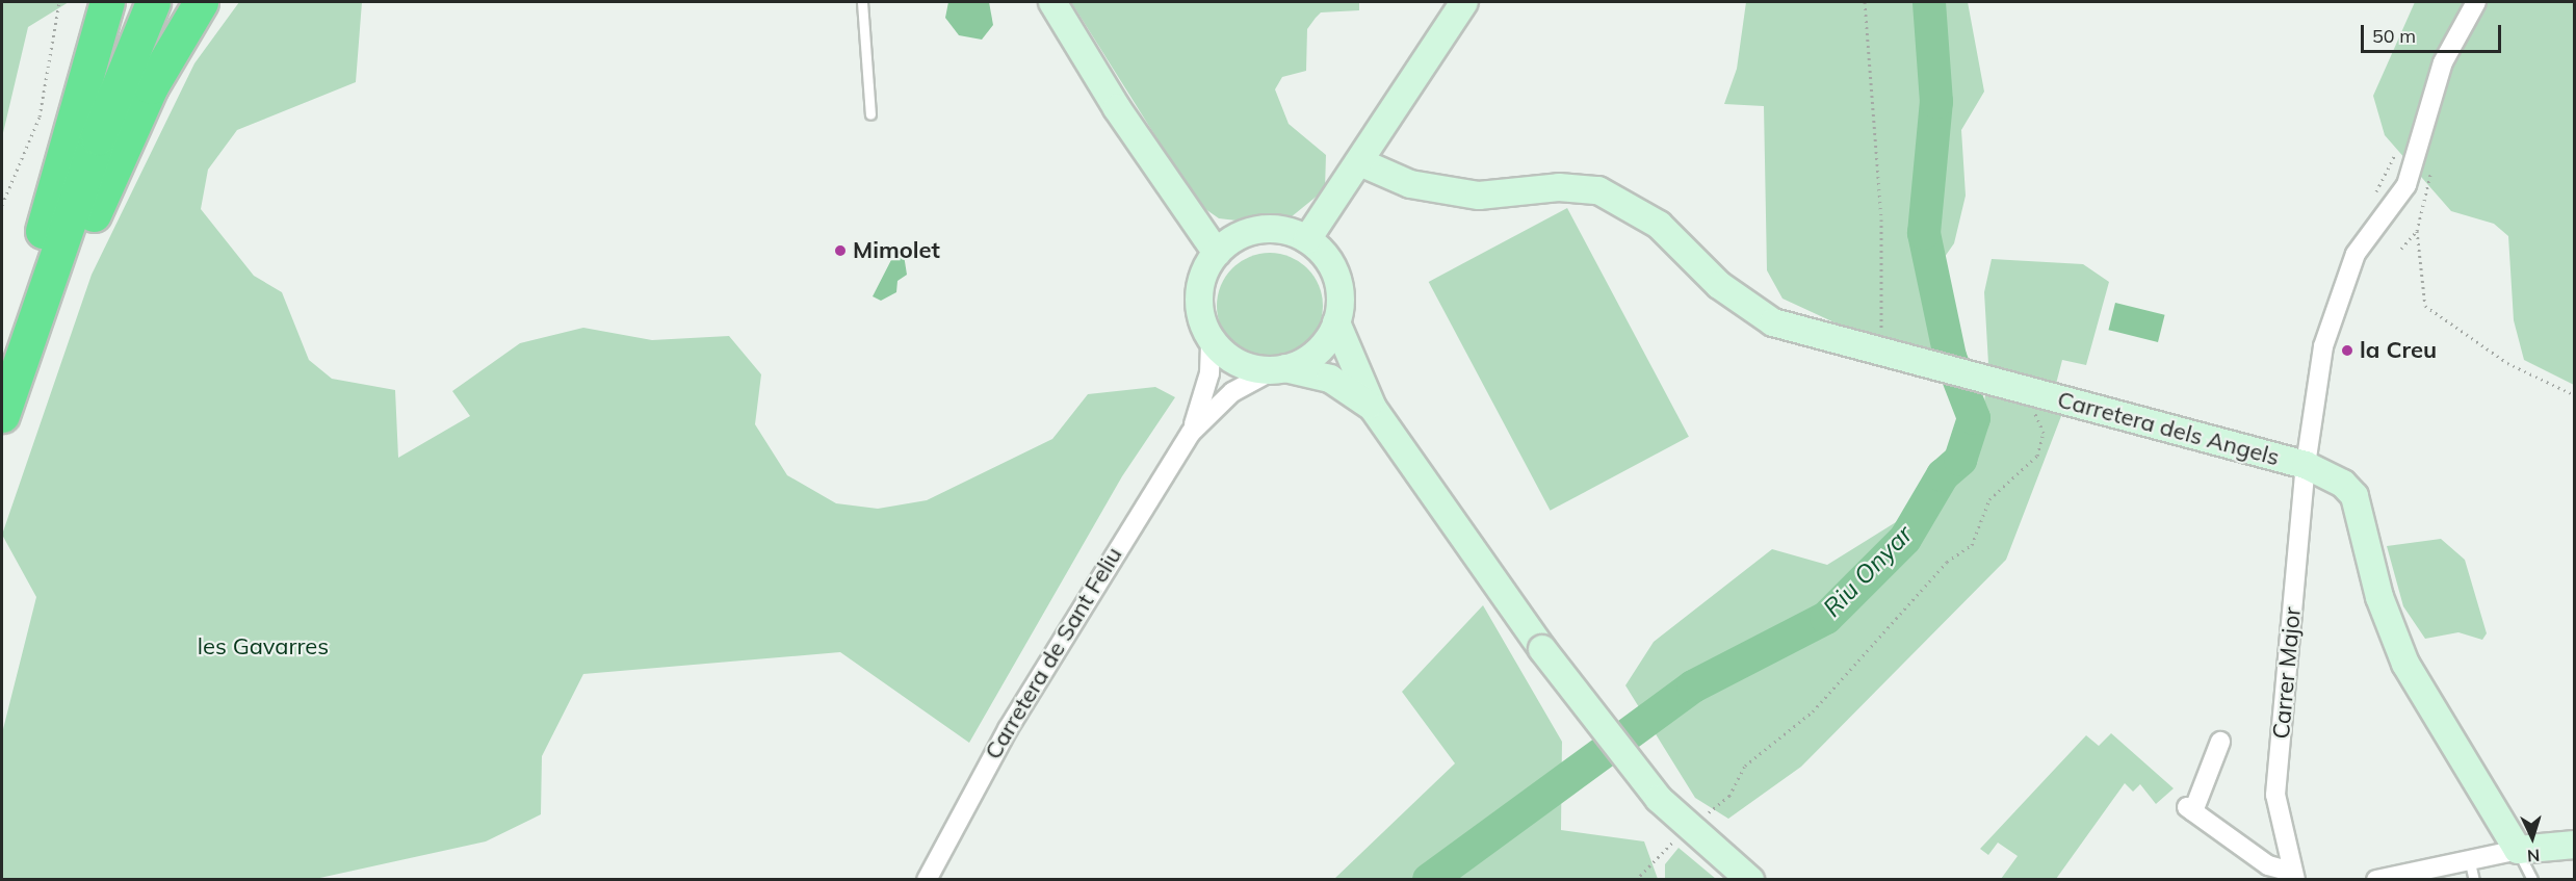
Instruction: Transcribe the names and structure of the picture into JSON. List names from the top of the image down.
{
  "streets": {
    "main road": ["Carretera dels Angels"],
    "street": ["Carretera de Sant Feliu", "Carrer Major"]
  },
  "crossings": [
    ["Carretera dels Angels", "Carrer Major"]
  ],
  "water": ["Riu Onyar"],
  "parks": ["les Gavarres"],
  "places": ["Mimolet", "la Creu"],
  "scale_bar": "50 m",
  "north": "bottom"
}
